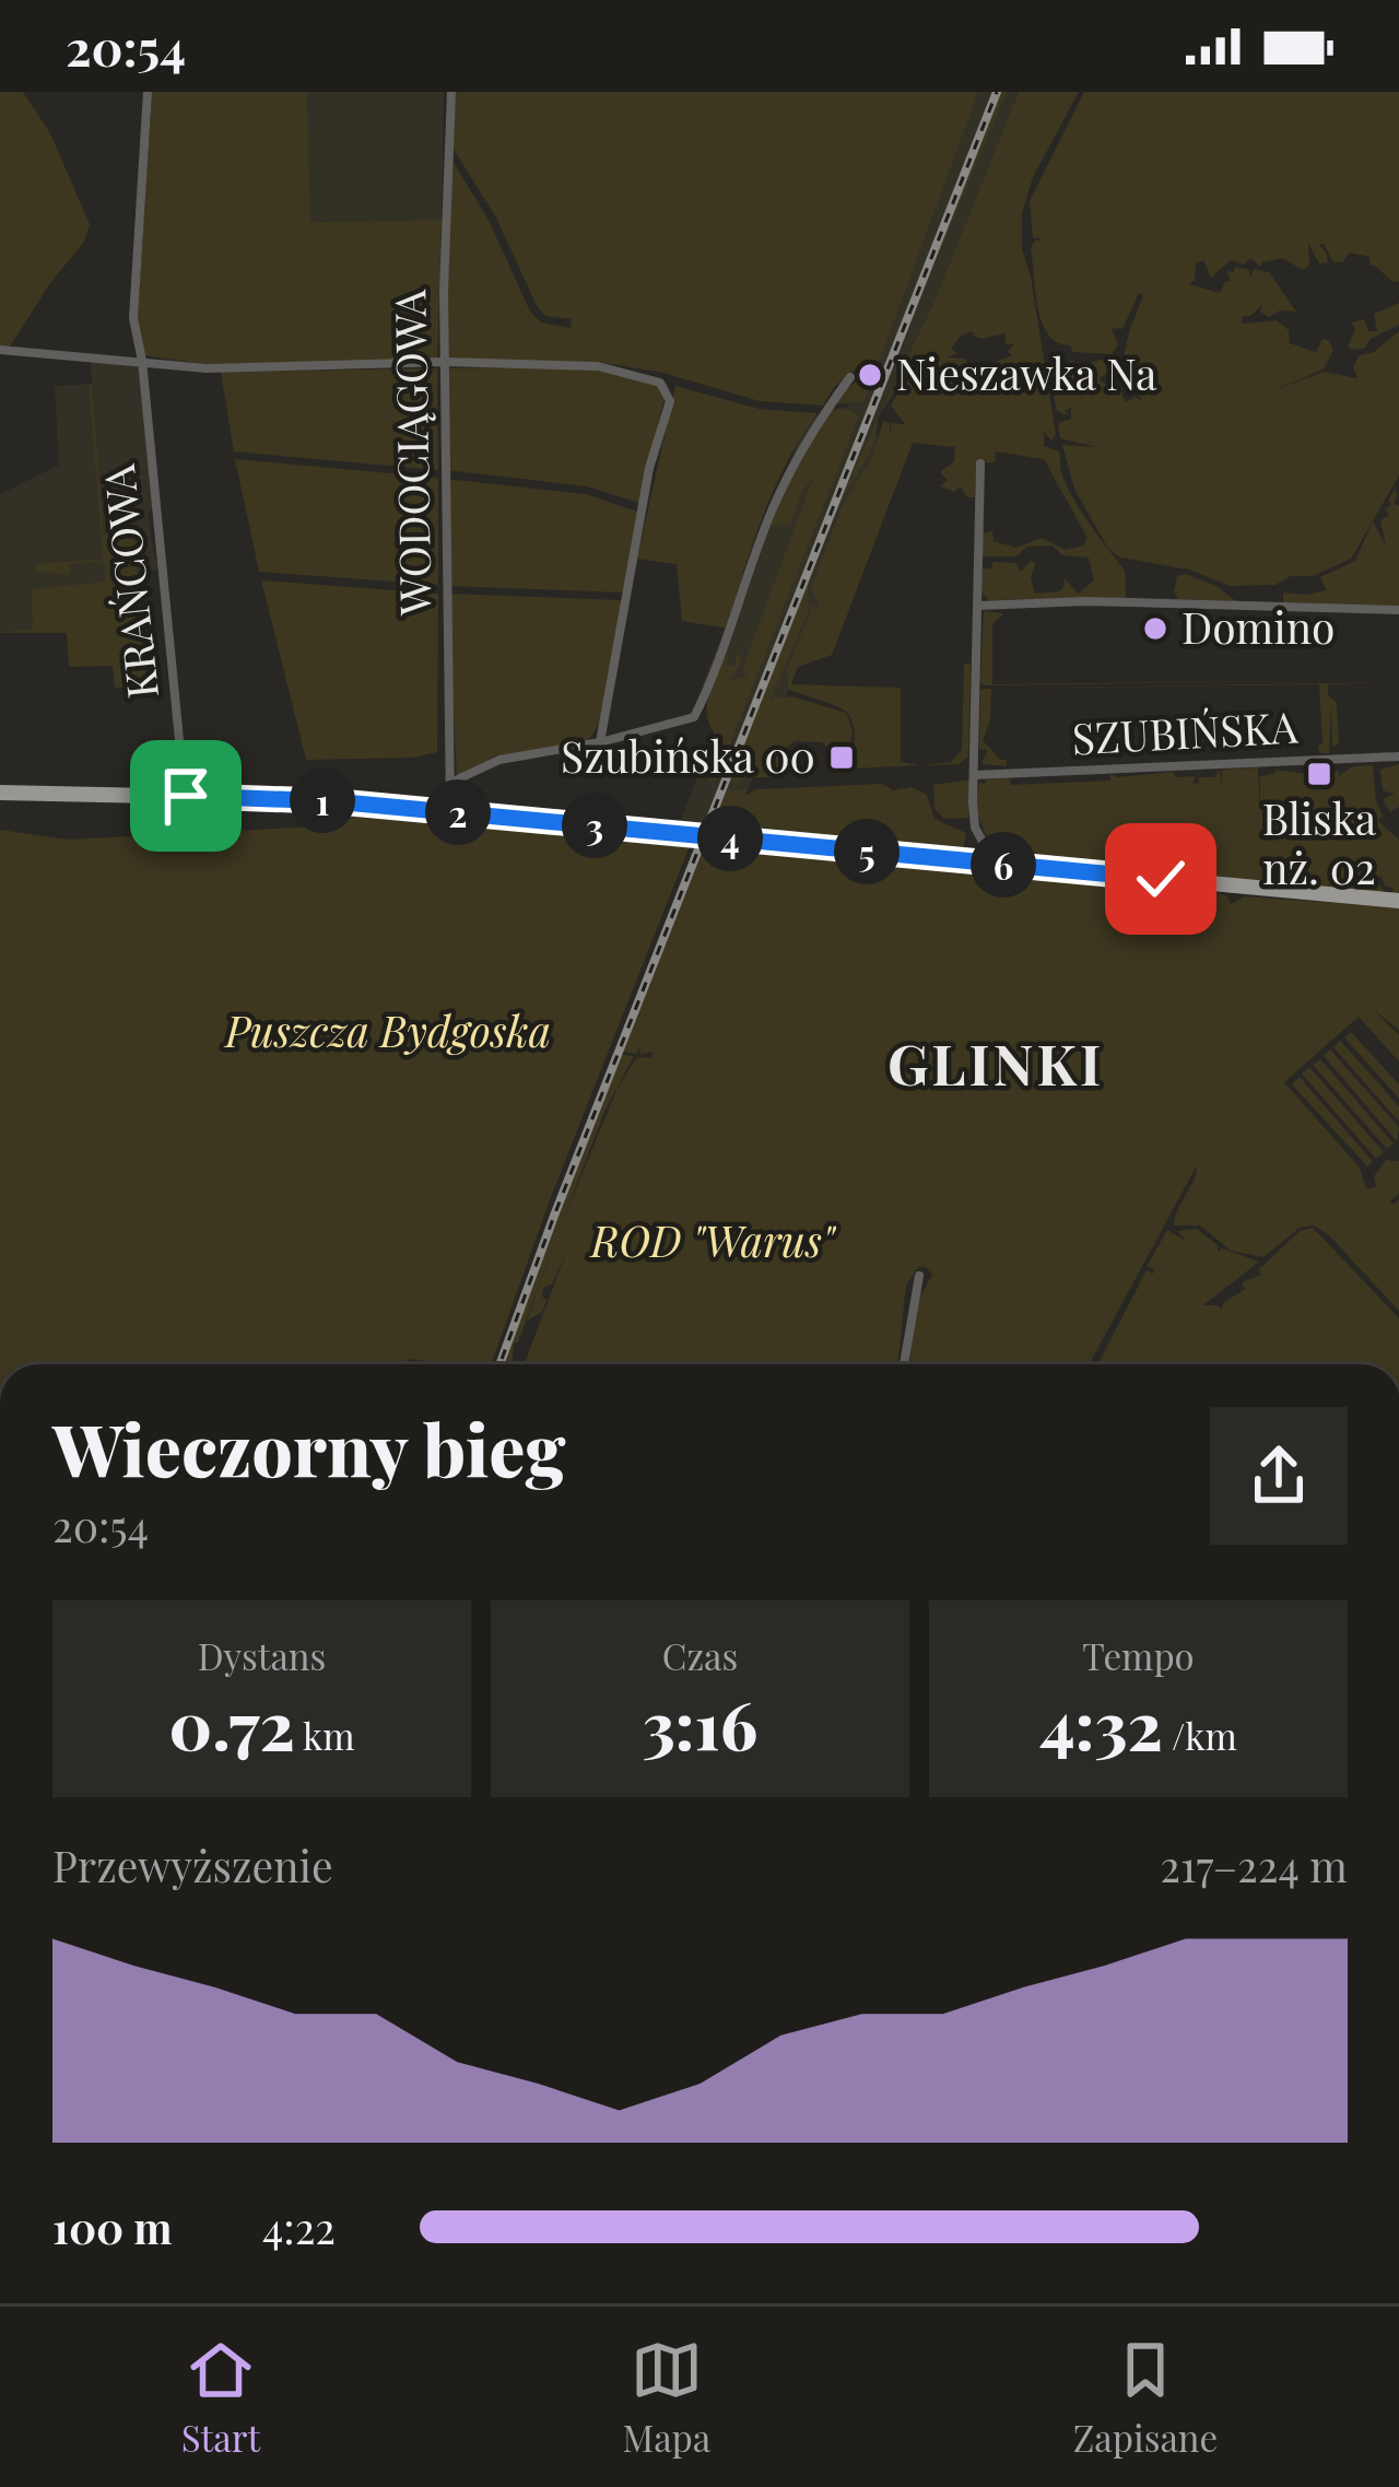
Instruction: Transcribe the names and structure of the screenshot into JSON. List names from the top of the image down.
{
  "streets": {
    "street": ["WODOCIĄGOWA", "KRAŃCOWA", "SZUBIŃSKA"]
  },
  "districts": ["GLINKI"],
  "parks": ["Puszcza Bydgoska", "ROD \"Warus\""],
  "places": {
    "other": ["Nieszawka Na", "Domino"],
    "transit": ["Szubińska 00", "Bliska nż. 02"]
  },
  "page": {
    "status": "20:54",
    "pins": [
      "1",
      "2",
      "3",
      "4",
      "5",
      "6"
    ],
    "heading": ["Wieczorny bieg", "20:54"],
    "stats": [
      ["Dystans", "0.72 km"],
      ["Czas", "3:16"],
      ["Tempo", "4:32 /km"]
    ],
    "chart": ["Przewyższenie", "217–224 m"],
    "list": [
      {
        "name": "100 m",
        "note": "4:22"
      }
    ],
    "tabs": ["Start", "Mapa", "Zapisane"]
  }
}
